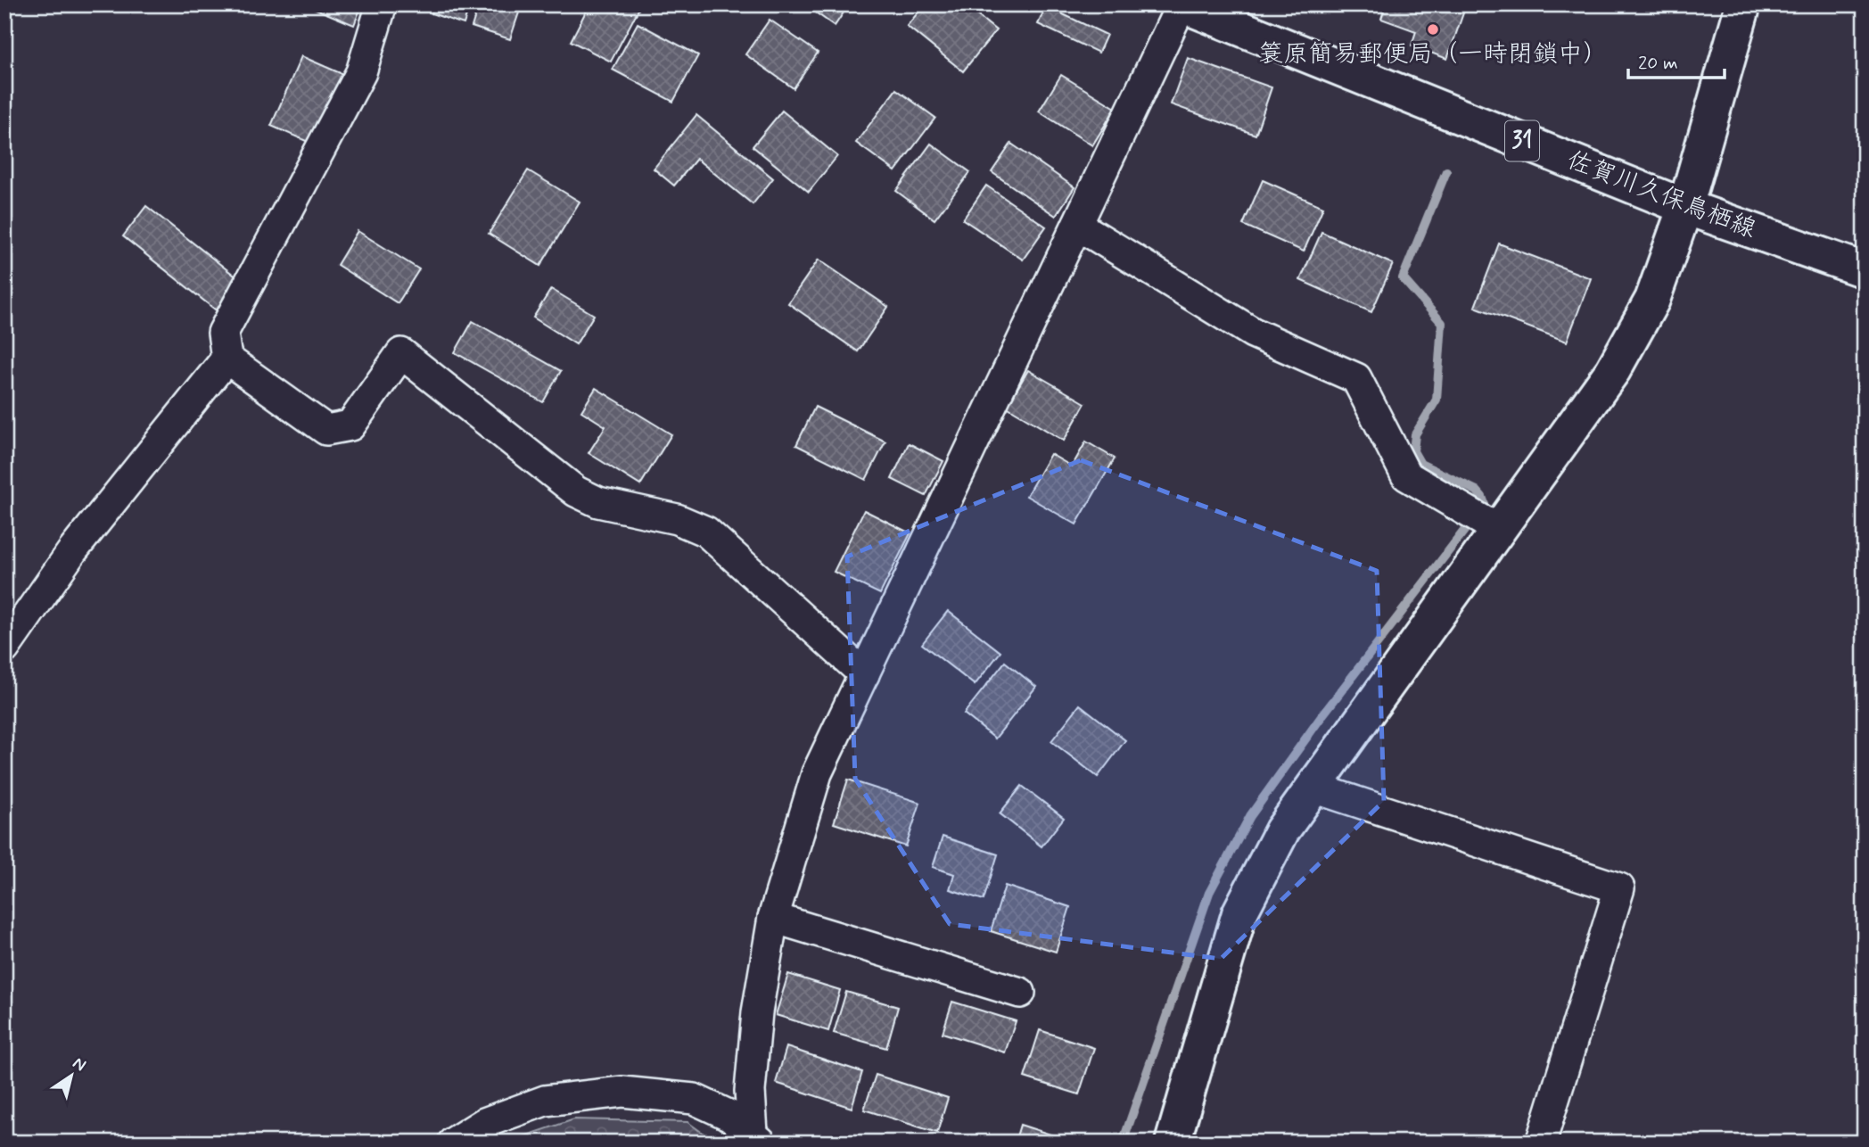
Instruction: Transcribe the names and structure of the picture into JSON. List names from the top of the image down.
{
  "streets": {
    "street": ["31", "佐賀川久保鳥栖線"]
  },
  "places": ["簑原簡易郵便局（一時閉鎖中）"],
  "scale_bar": "20 m",
  "north": "top right"
}
